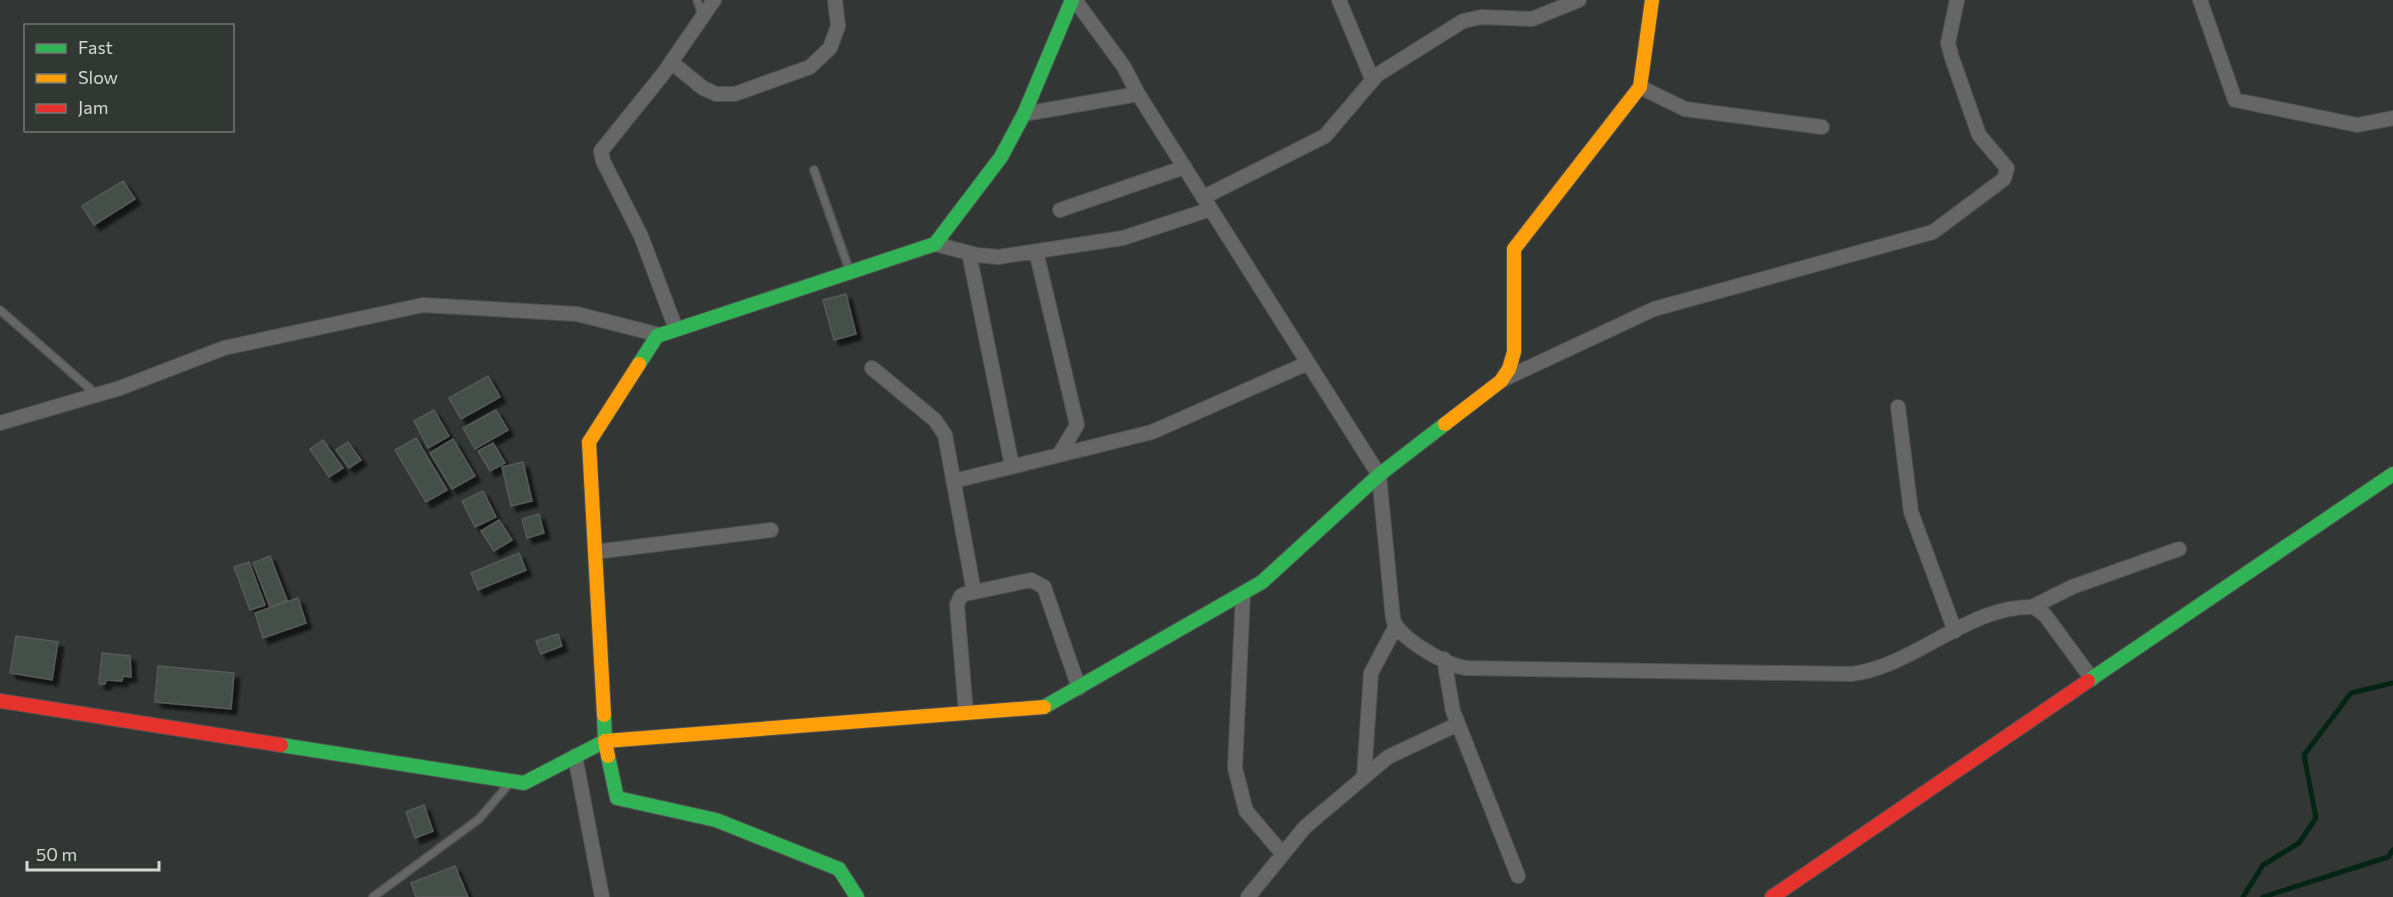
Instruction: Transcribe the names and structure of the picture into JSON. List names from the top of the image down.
{
  "legend": ["Fast", "Slow", "Jam"],
  "scale_bar": "50 m"
}
